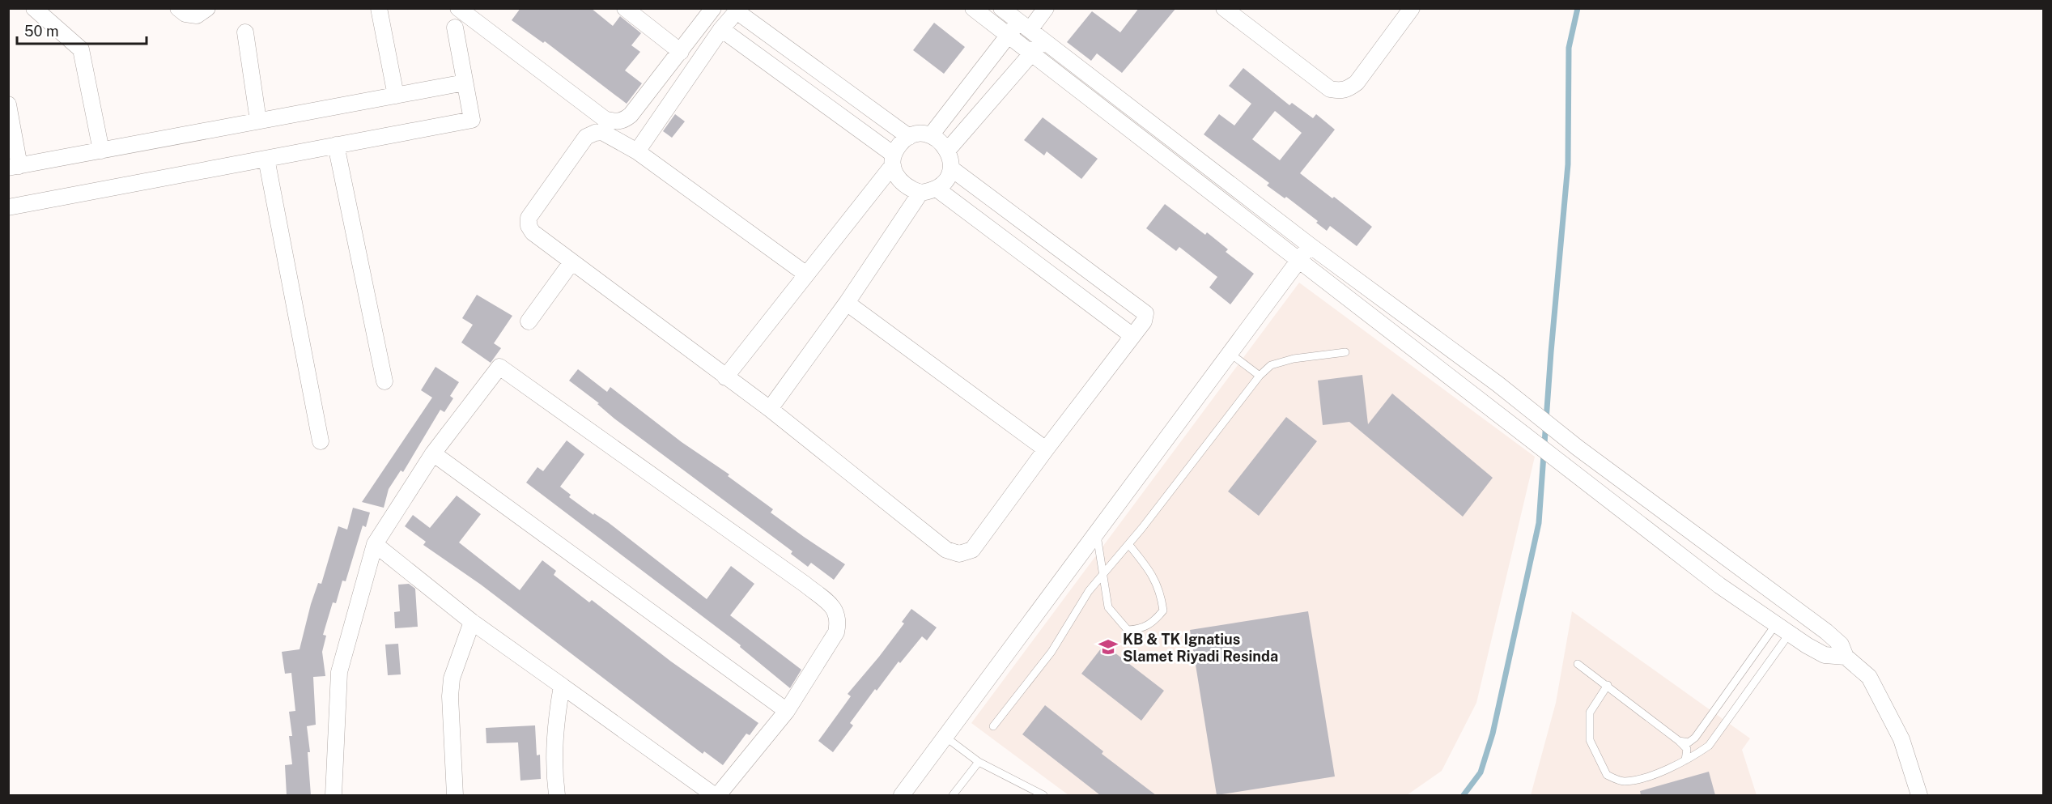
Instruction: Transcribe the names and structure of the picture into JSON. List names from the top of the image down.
{
  "places": {
    "school or university": ["KB & TK Ignatius Slamet Riyadi Resinda"]
  },
  "scale_bar": "50 m"
}
